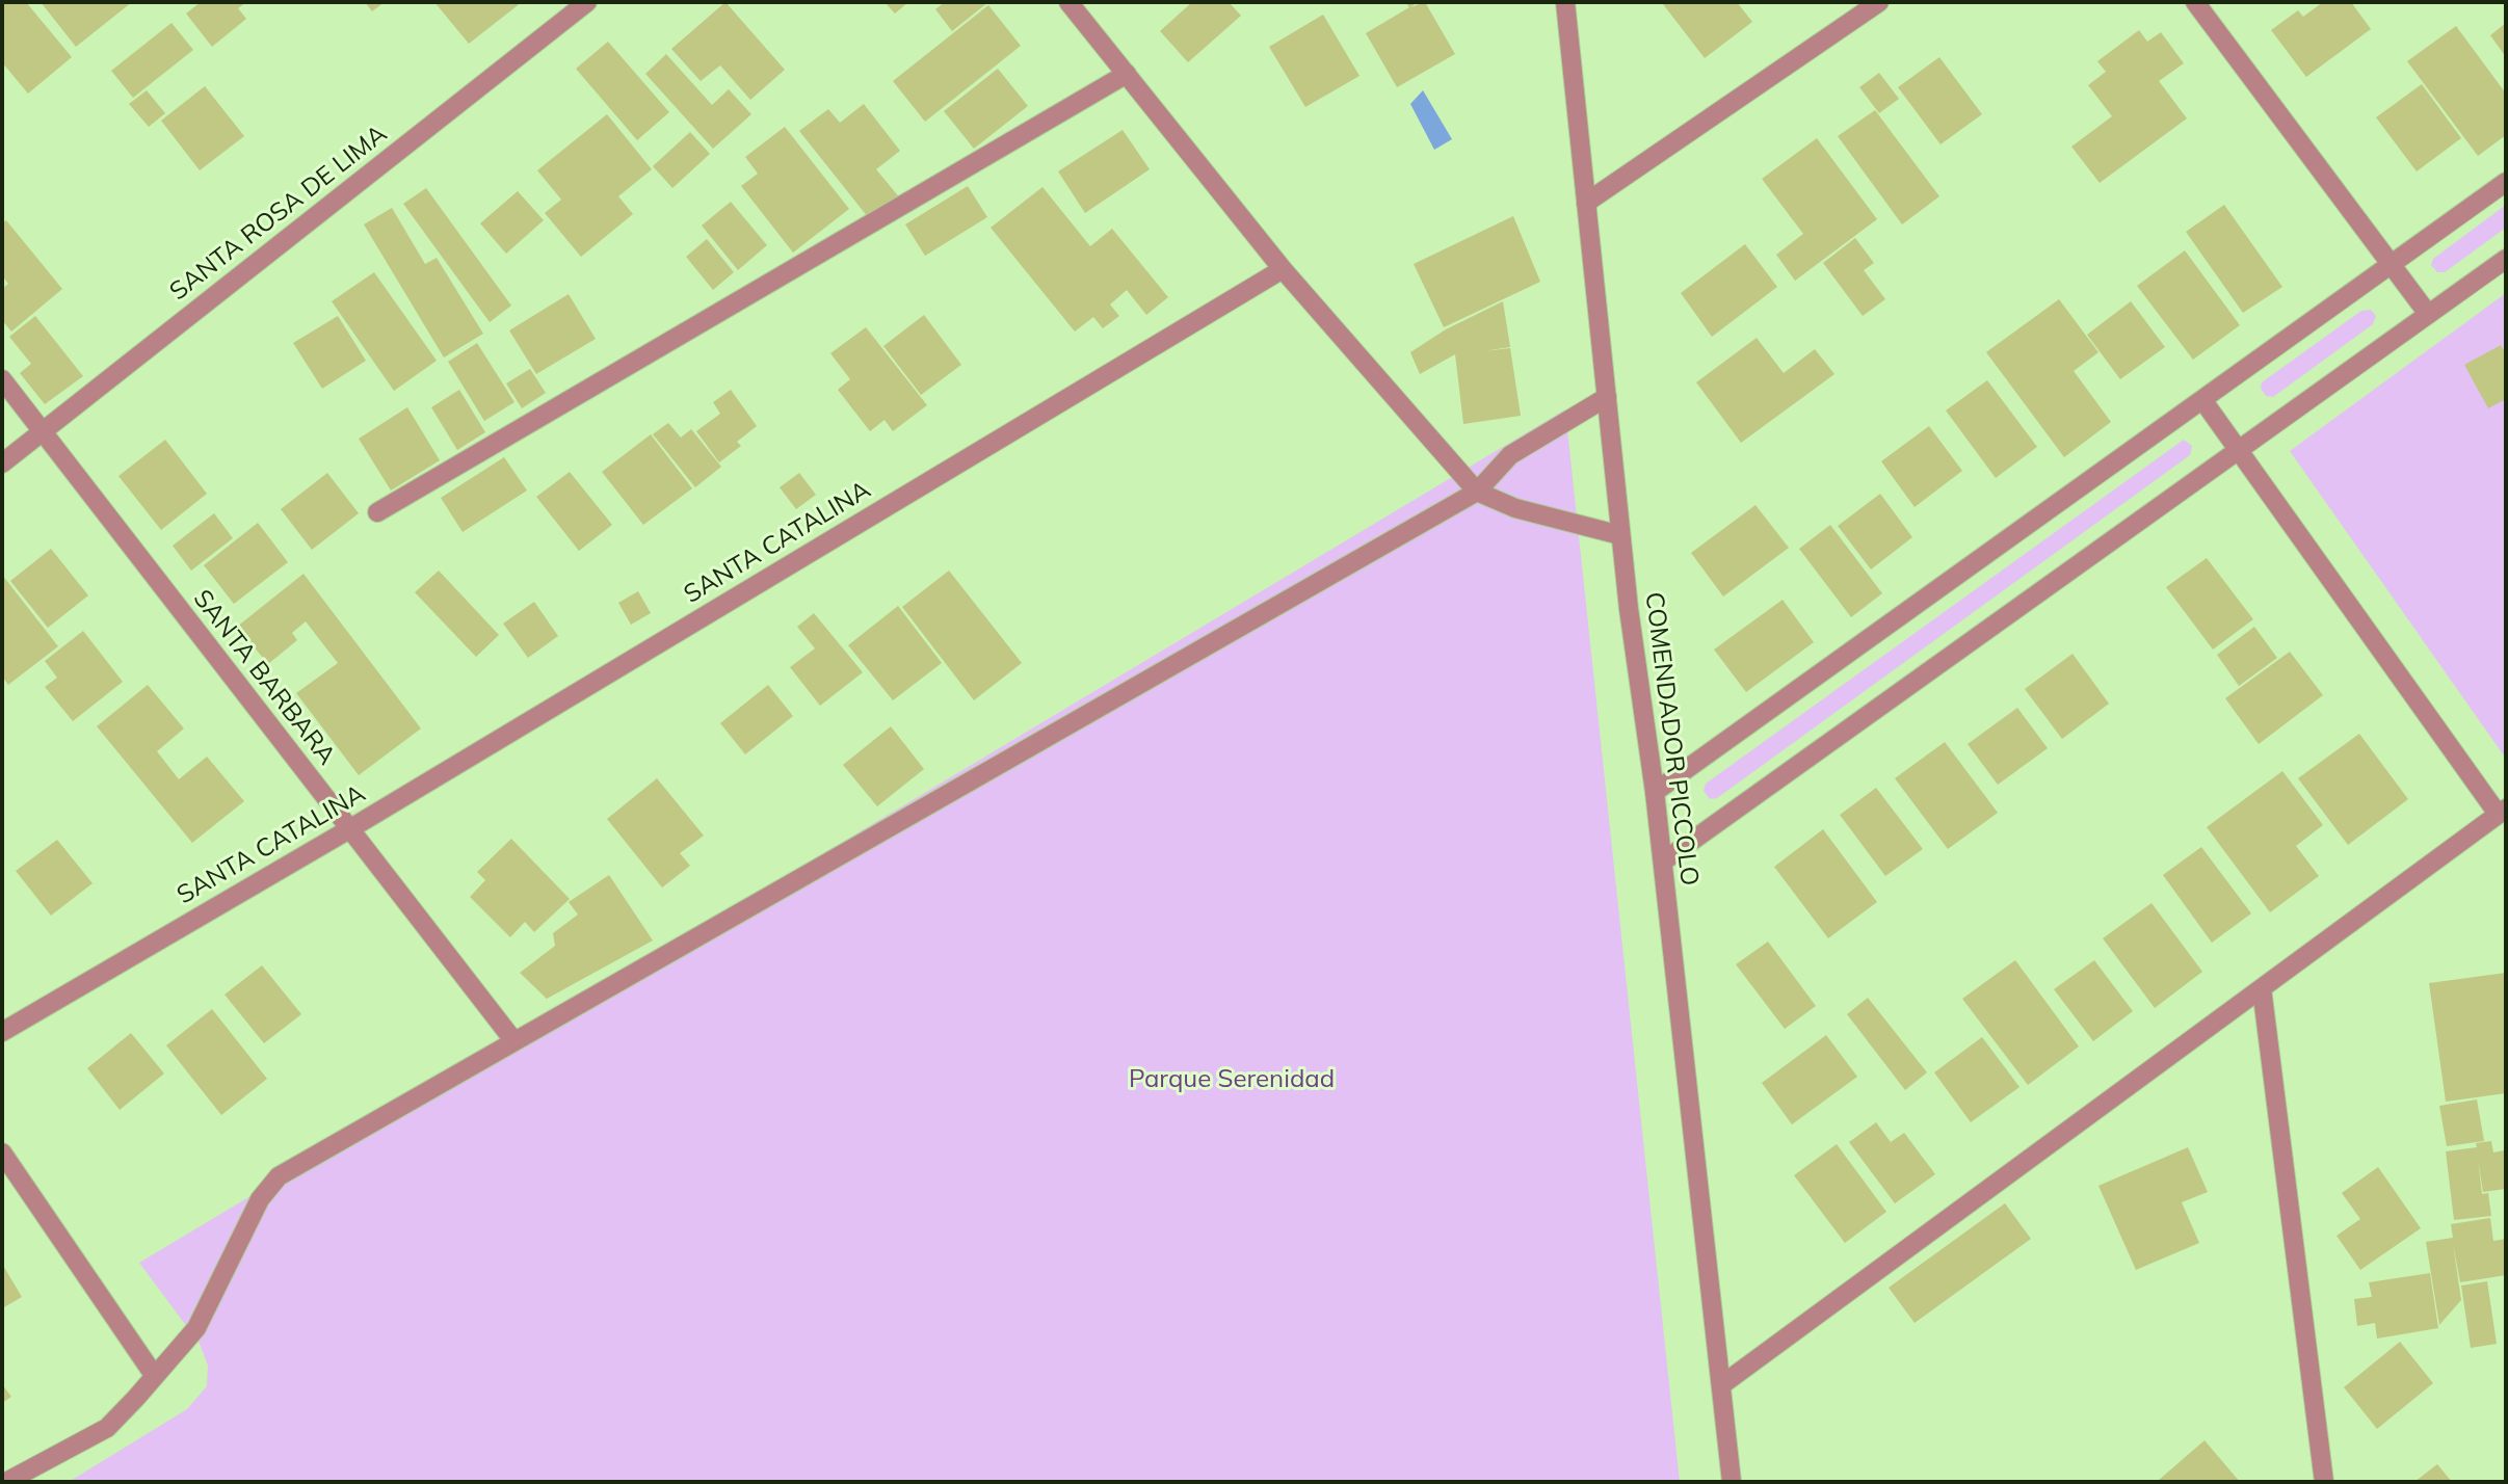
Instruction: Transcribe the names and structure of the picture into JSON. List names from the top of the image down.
{
  "streets": {
    "street": [
      "SANTA ROSA DE LIMA",
      "SANTA CATALINA",
      "SANTA BARBARA",
      "COMENDADOR PICCOLO"
    ]
  },
  "crossings": [
    ["SANTA ROSA DE LIMA", "SANTA BARBARA"],
    ["SANTA CATALINA", "SANTA BARBARA"]
  ],
  "parks": ["Parque Serenidad"]
}
